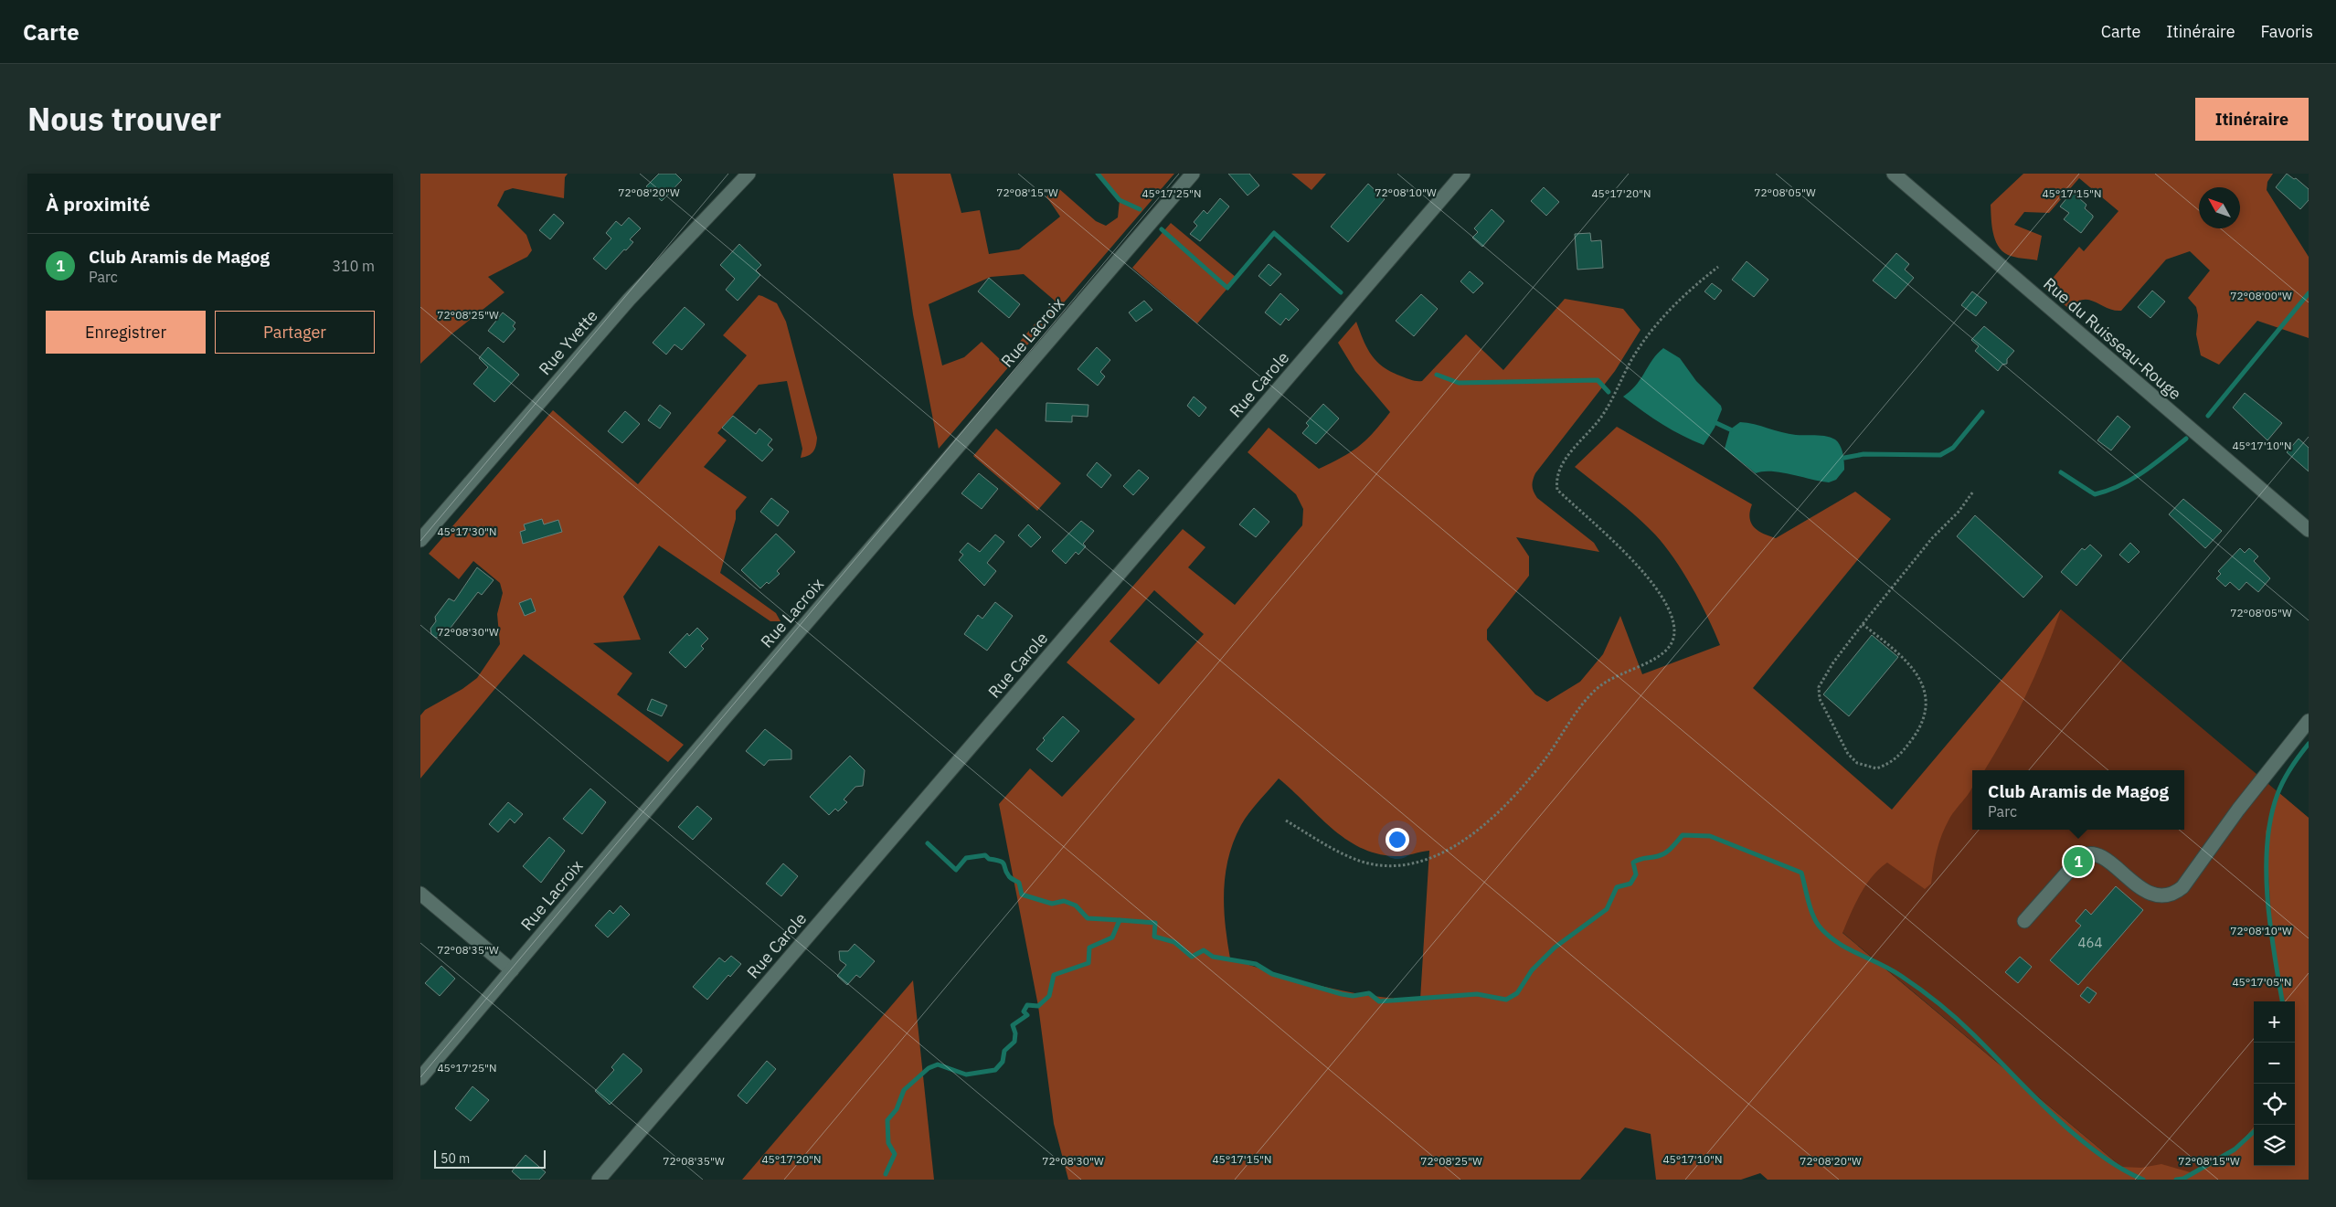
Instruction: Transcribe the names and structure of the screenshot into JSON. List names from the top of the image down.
{
  "streets": {
    "street": [
      "Rue Lacroix",
      "Rue du Ruisseau-Rouge",
      "Rue Yvette",
      "Rue Carole"
    ]
  },
  "house_numbers": ["464"],
  "scale_bar": "50 m",
  "north": "top left",
  "page": {
    "header": "Carte",
    "nav": ["Carte", "Itinéraire", "Favoris"],
    "title": "Nous trouver",
    "buttons": [
      "Itinéraire",
      ["Enregistrer", "Partager"]
    ],
    "heading": "À proximité",
    "list": [
      {
        "mark": "1",
        "name": "Club Aramis de Magog",
        "note": "Parc",
        "value": "310 m"
      }
    ],
    "popup": ["Club Aramis de Magog", "Parc"],
    "pins": "1",
    "map_buttons": ["+", "−"],
    "scale": "50 m"
  },
  "coordinates": [
    "72°08'20\"W",
    "72°08'15\"W",
    "72°08'10\"W",
    "72°08'05\"W",
    "45°17'25\"N",
    "45°17'20\"N",
    "45°17'15\"N",
    "72°08'00\"W",
    "72°08'25\"W",
    "45°17'10\"N",
    "45°17'30\"N",
    "72°08'30\"W",
    "72°08'35\"W",
    "45°17'05\"N"
  ]
}
